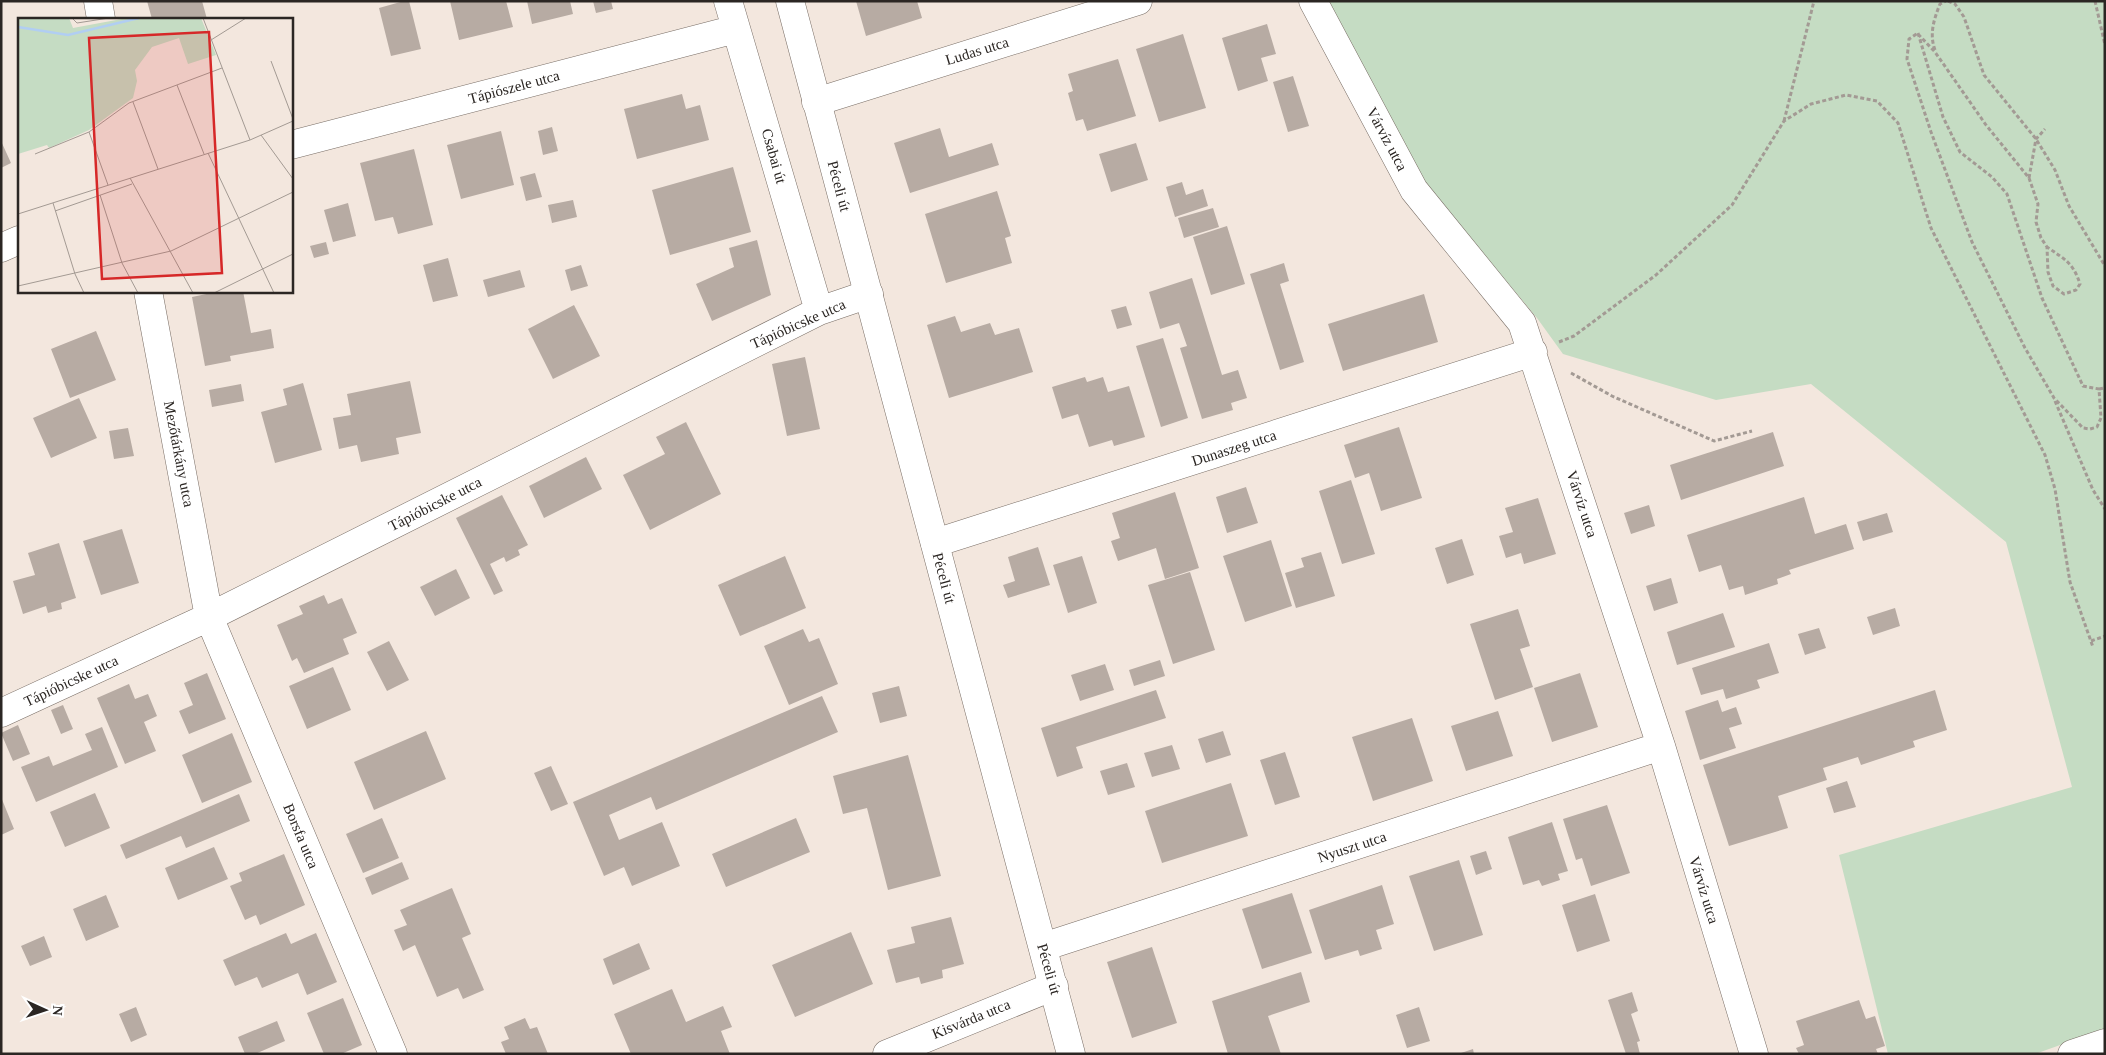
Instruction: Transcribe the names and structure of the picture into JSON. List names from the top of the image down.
{
  "streets": {
    "street": [
      "Ludas utca",
      "Tápiószele utca",
      "Várvíz utca",
      "Csabai út",
      "Péceli út",
      "Tápióbicske utca",
      "Dunaszeg utca",
      "Mezőtárkány utca",
      "Borsfa utca",
      "Nyuszt utca",
      "Kisvárda utca"
    ]
  },
  "crossings": [
    ["Ludas utca", "Péceli út"],
    ["Tápiószele utca", "Csabai út"],
    ["Várvíz utca", "Dunaszeg utca"],
    ["Várvíz utca", "Nyuszt utca"],
    ["Csabai út", "Tápióbicske utca"],
    ["Péceli út", "Tápióbicske utca"],
    ["Péceli út", "Dunaszeg utca"],
    ["Péceli út", "Nyuszt utca"],
    ["Péceli út", "Kisvárda utca"],
    ["Tápióbicske utca", "Mezőtárkány utca"],
    ["Tápióbicske utca", "Borsfa utca"],
    ["Mezőtárkány utca", "Borsfa utca"]
  ],
  "north": "right"
}
